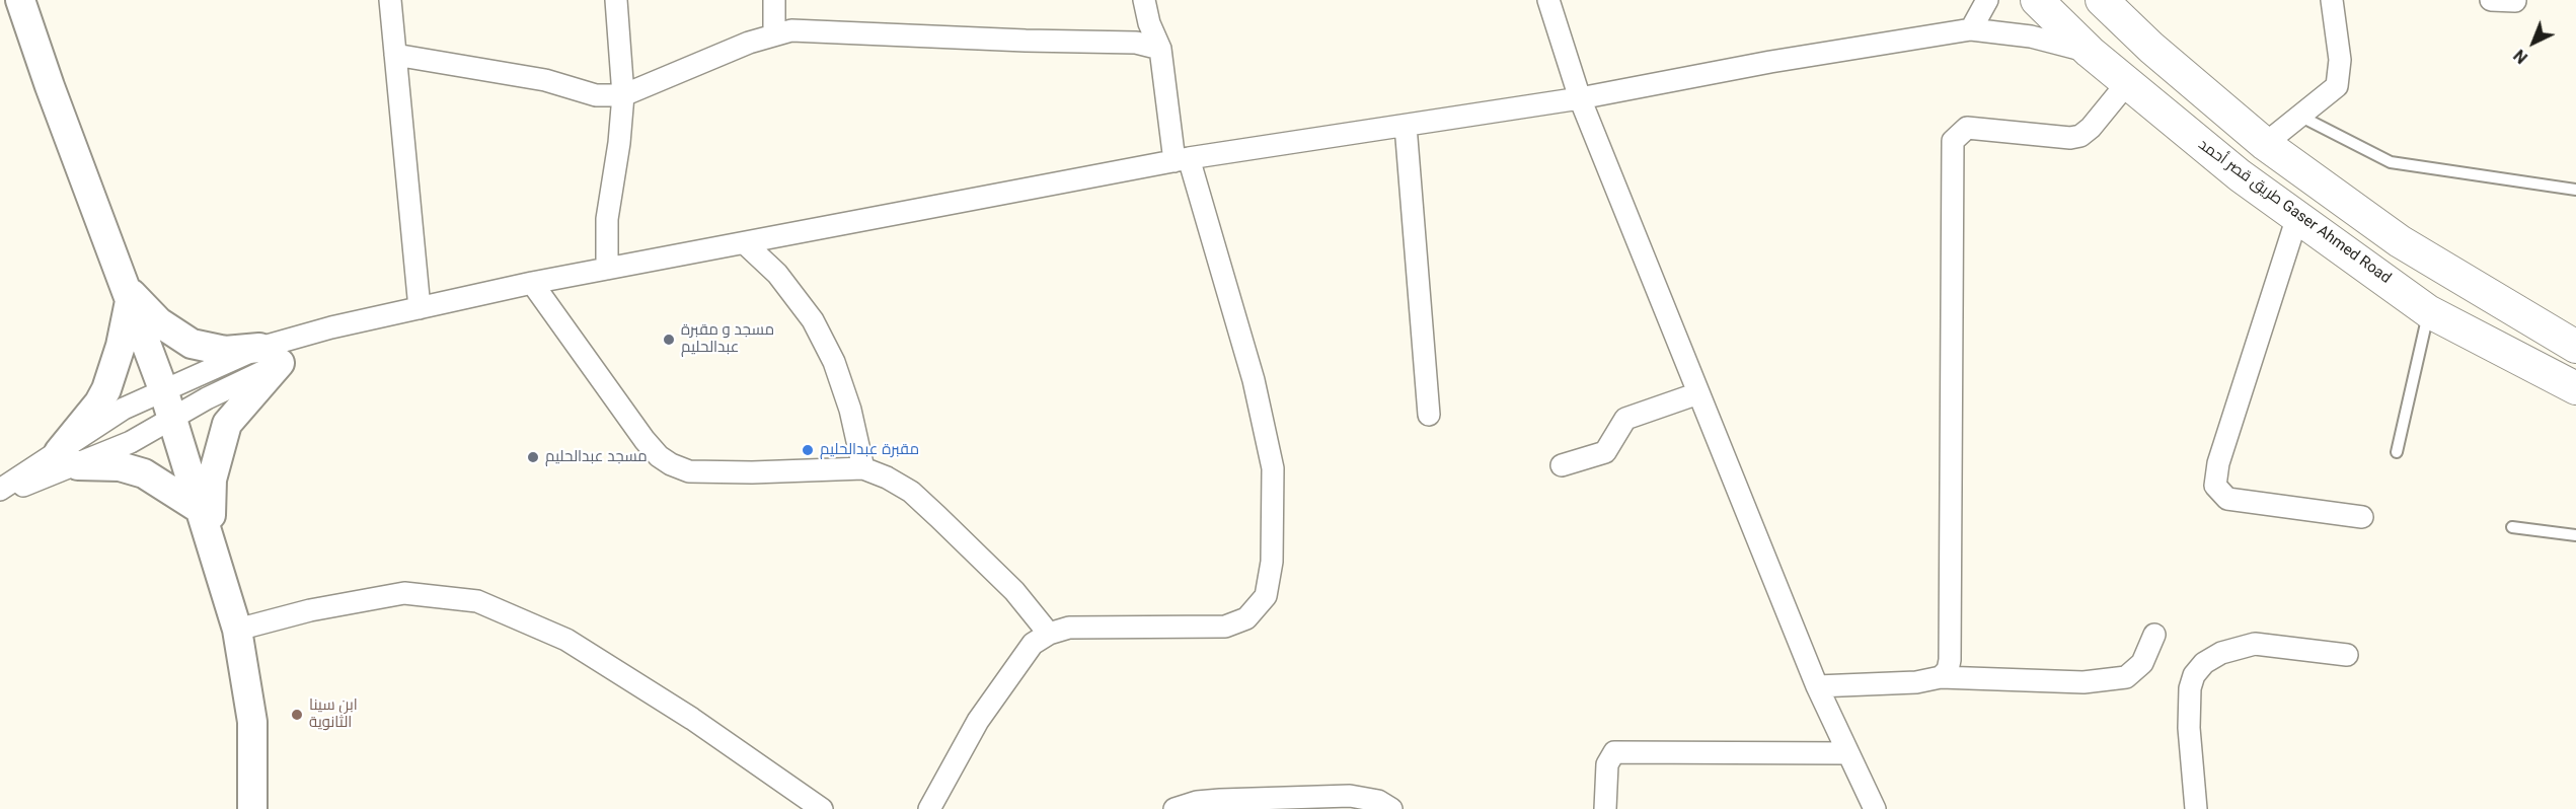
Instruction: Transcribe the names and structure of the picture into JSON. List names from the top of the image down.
{
  "streets": {
    "main road": ["طريق قصر أحمد Gaser Ahmed Road"]
  },
  "places": [
    "مسجد و مقبرة عبدالحليم",
    "مقبرة عبدالحليم",
    "مسجد عبدالحليم",
    "ابن سينا الثانوية"
  ],
  "north": "bottom left"
}
